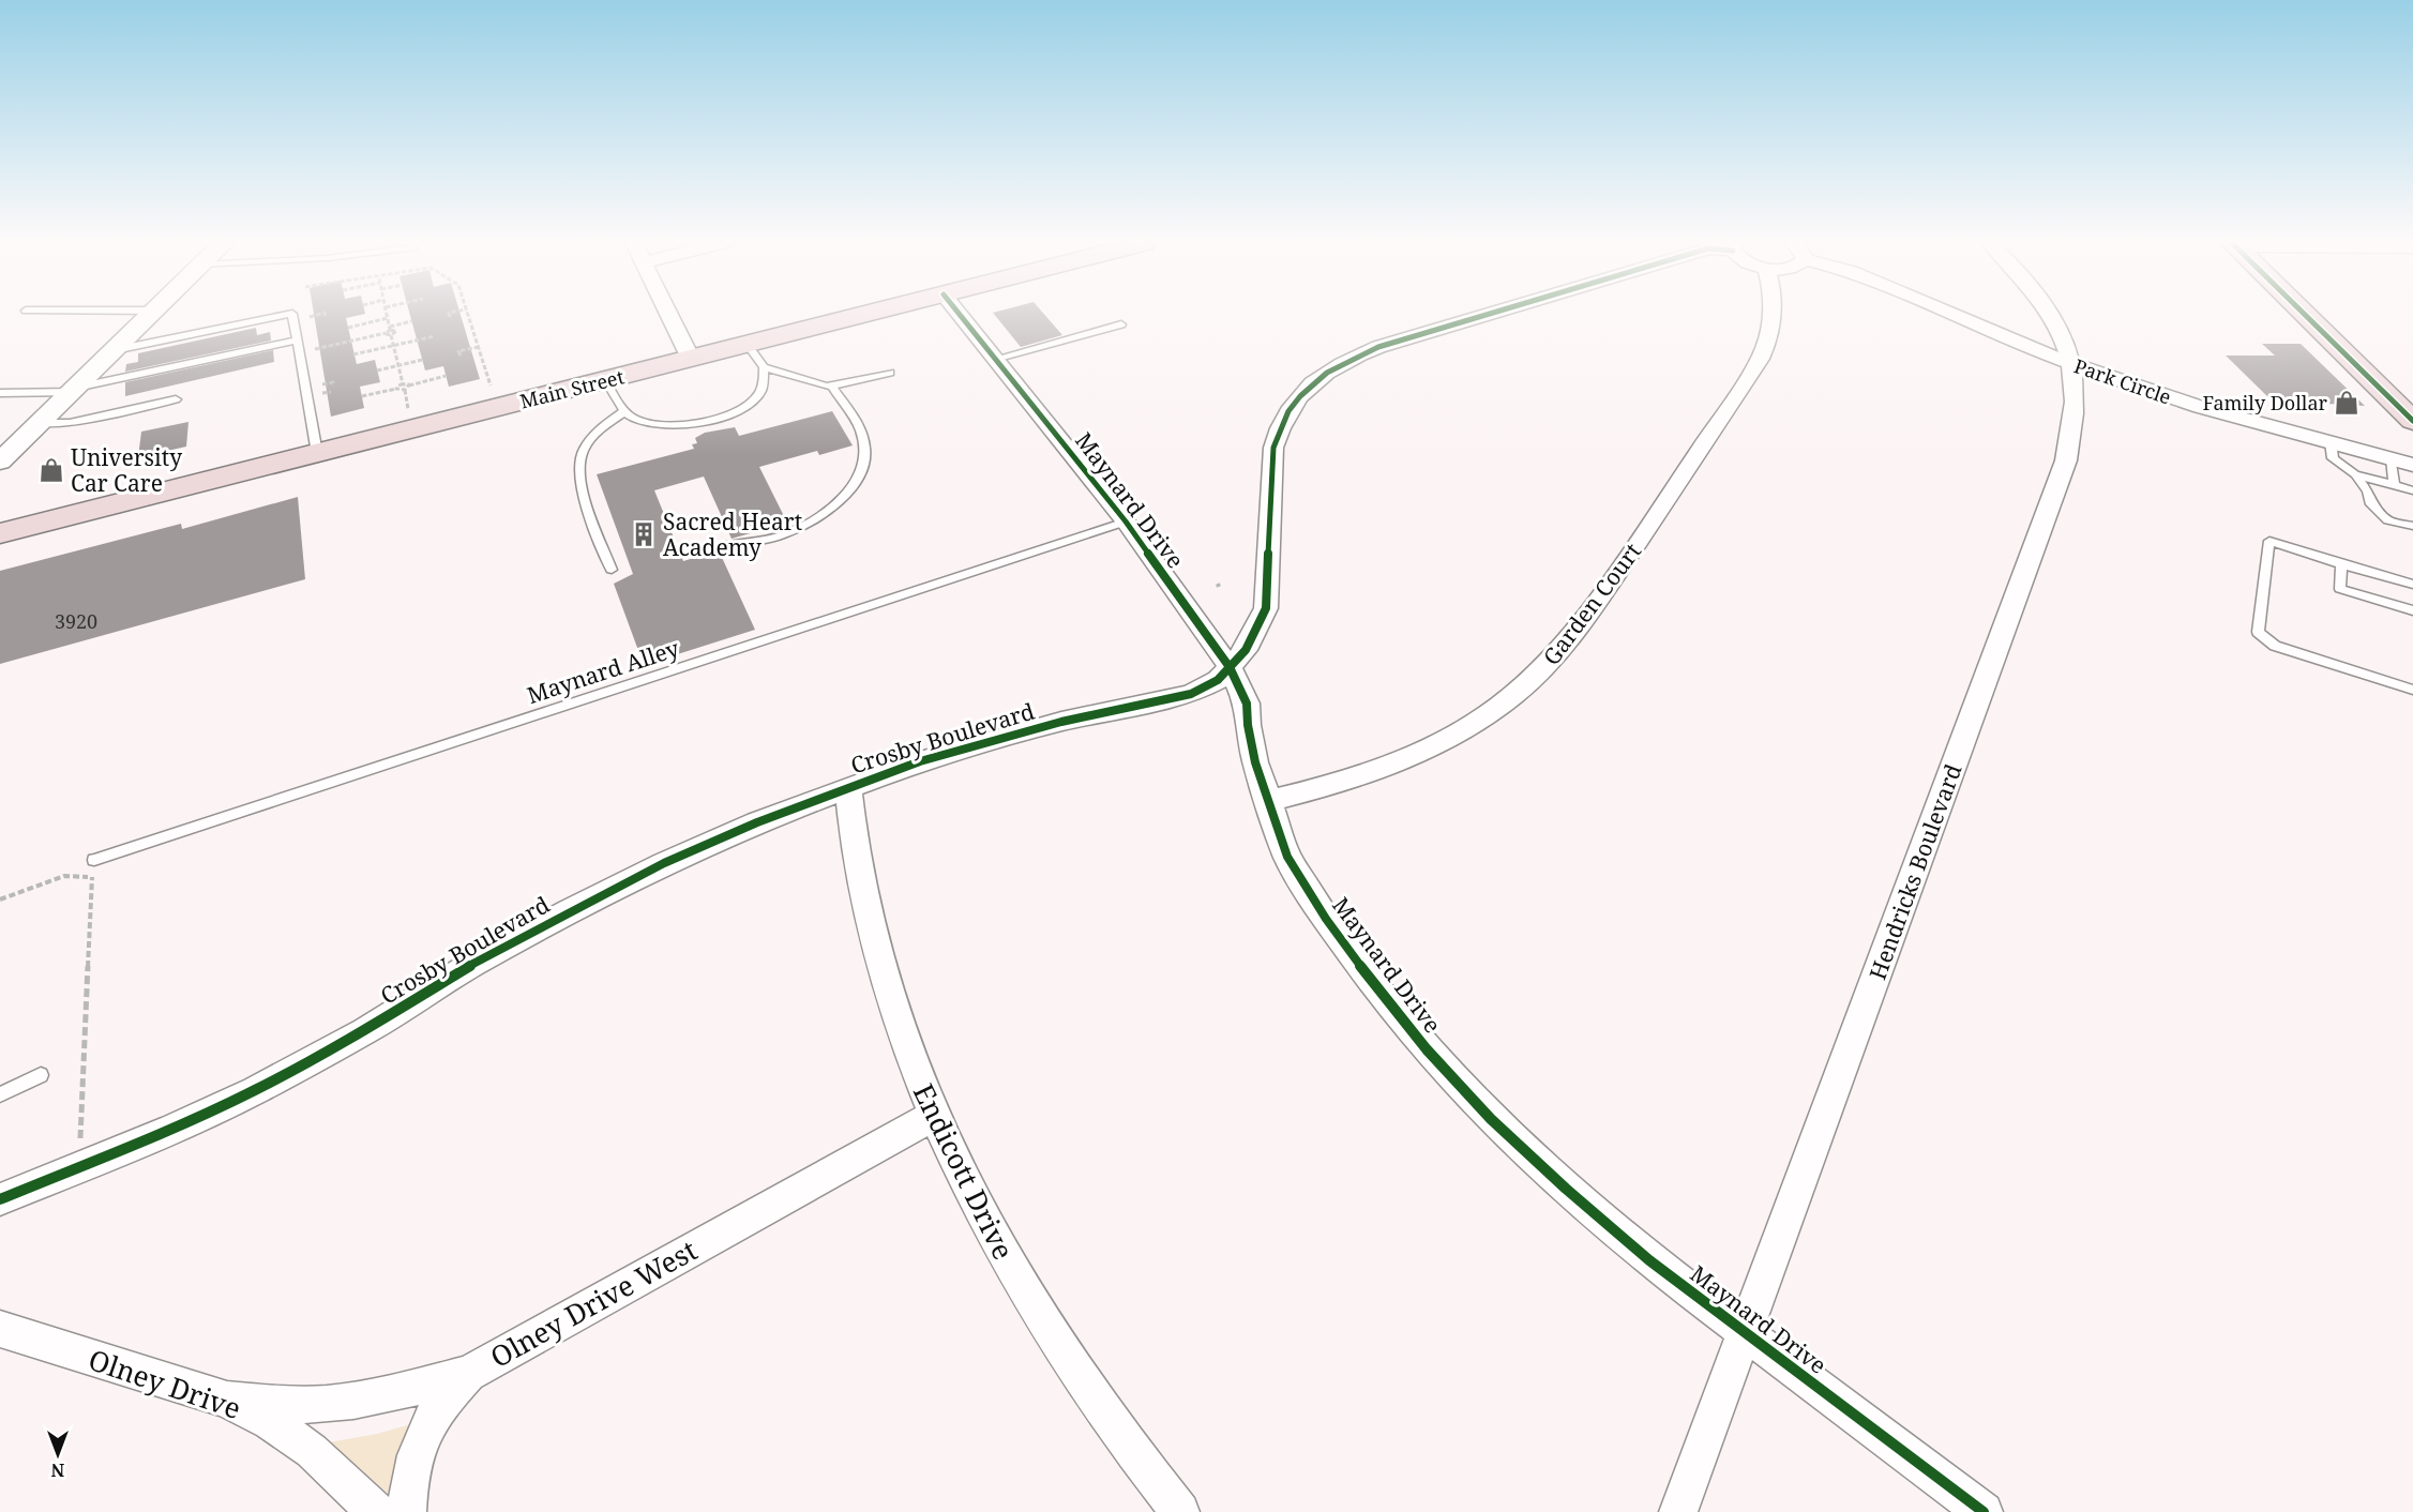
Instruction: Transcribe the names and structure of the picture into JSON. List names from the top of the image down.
{
  "streets": {
    "main road": ["Main Street"],
    "street": [
      "Park Circle",
      "Maynard Drive",
      "Garden Court",
      "Crosby Boulevard",
      "Hendricks Boulevard",
      "Endicott Drive",
      "Olney Drive West",
      "Olney Drive"
    ],
    "lane": ["Maynard Alley"]
  },
  "crossings": [
    ["Park Circle", "Hendricks Boulevard"],
    ["Maynard Drive", "Garden Court"],
    ["Maynard Drive", "Maynard Alley"],
    ["Maynard Drive", "Crosby Boulevard"],
    ["Maynard Drive", "Hendricks Boulevard"],
    ["Crosby Boulevard", "Endicott Drive"],
    ["Endicott Drive", "Olney Drive West"],
    ["Olney Drive West", "Olney Drive"]
  ],
  "places": {
    "shop": ["Family Dollar", "University Car Care"],
    "building": ["Sacred Heart Academy"]
  },
  "house_numbers": ["3920"],
  "north": "bottom"
}
